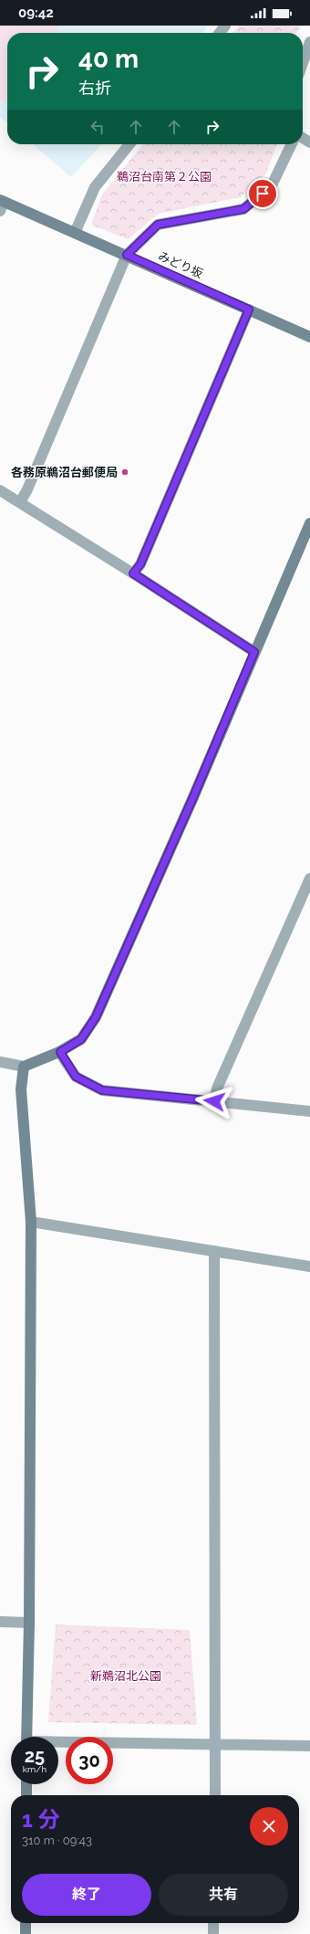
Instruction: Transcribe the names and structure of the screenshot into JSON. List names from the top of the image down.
{
  "streets": {
    "street": ["みどり坂"]
  },
  "parks": ["鵜沼台南第２公園", "新鵜沼北公園"],
  "places": ["各務原鵜沼台郵便局"],
  "page": {
    "status": "09:42",
    "turn": ["40 m", "右折"],
    "speed": "25 km/h",
    "limit": "30",
    "heading": ["1 分", "310 m · 09:43"],
    "buttons": ["終了", "共有"]
  }
}
